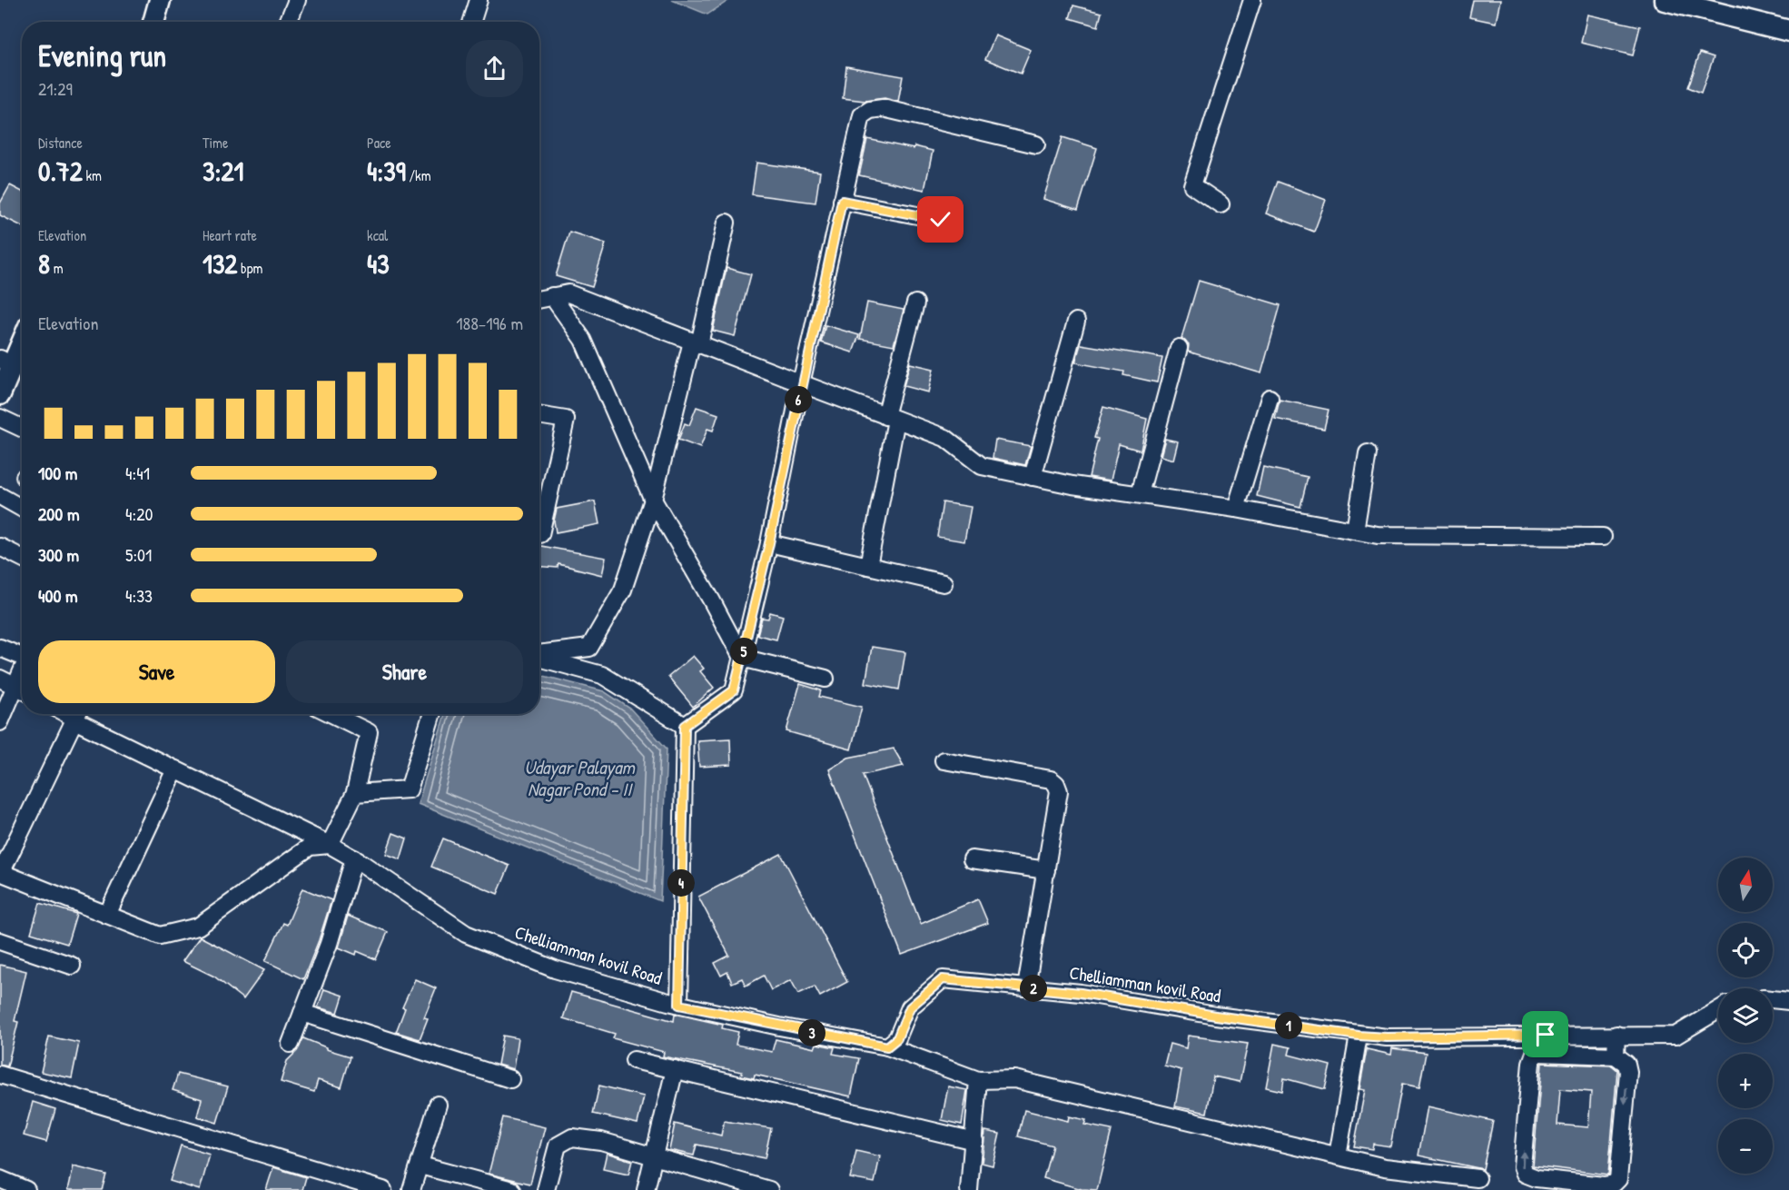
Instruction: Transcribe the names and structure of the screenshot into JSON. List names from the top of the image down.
{
  "streets": {
    "street": ["Chelliamman kovil Road"]
  },
  "water": ["Udayar Palayam Nagar Pond - II"],
  "north": "top",
  "page": {
    "heading": ["Evening run", "21:29"],
    "stats": [
      ["Distance", "0.72 km"],
      ["Time", "3:21"],
      ["Pace", "4:39 /km"],
      ["Elevation", "8 m"],
      ["Heart rate", "132 bpm"],
      ["kcal", "43"]
    ],
    "chart": ["Elevation", "188–196 m"],
    "pins": [
      "6",
      "5",
      "4",
      "2",
      "1",
      "3"
    ],
    "list": [
      {
        "name": "100 m",
        "note": "4:41"
      },
      {
        "name": "200 m",
        "note": "4:20"
      },
      {
        "name": "300 m",
        "note": "5:01"
      },
      {
        "name": "400 m",
        "note": "4:33"
      }
    ],
    "buttons": ["Save", "Share"],
    "map_buttons": ["+", "−"]
  }
}
